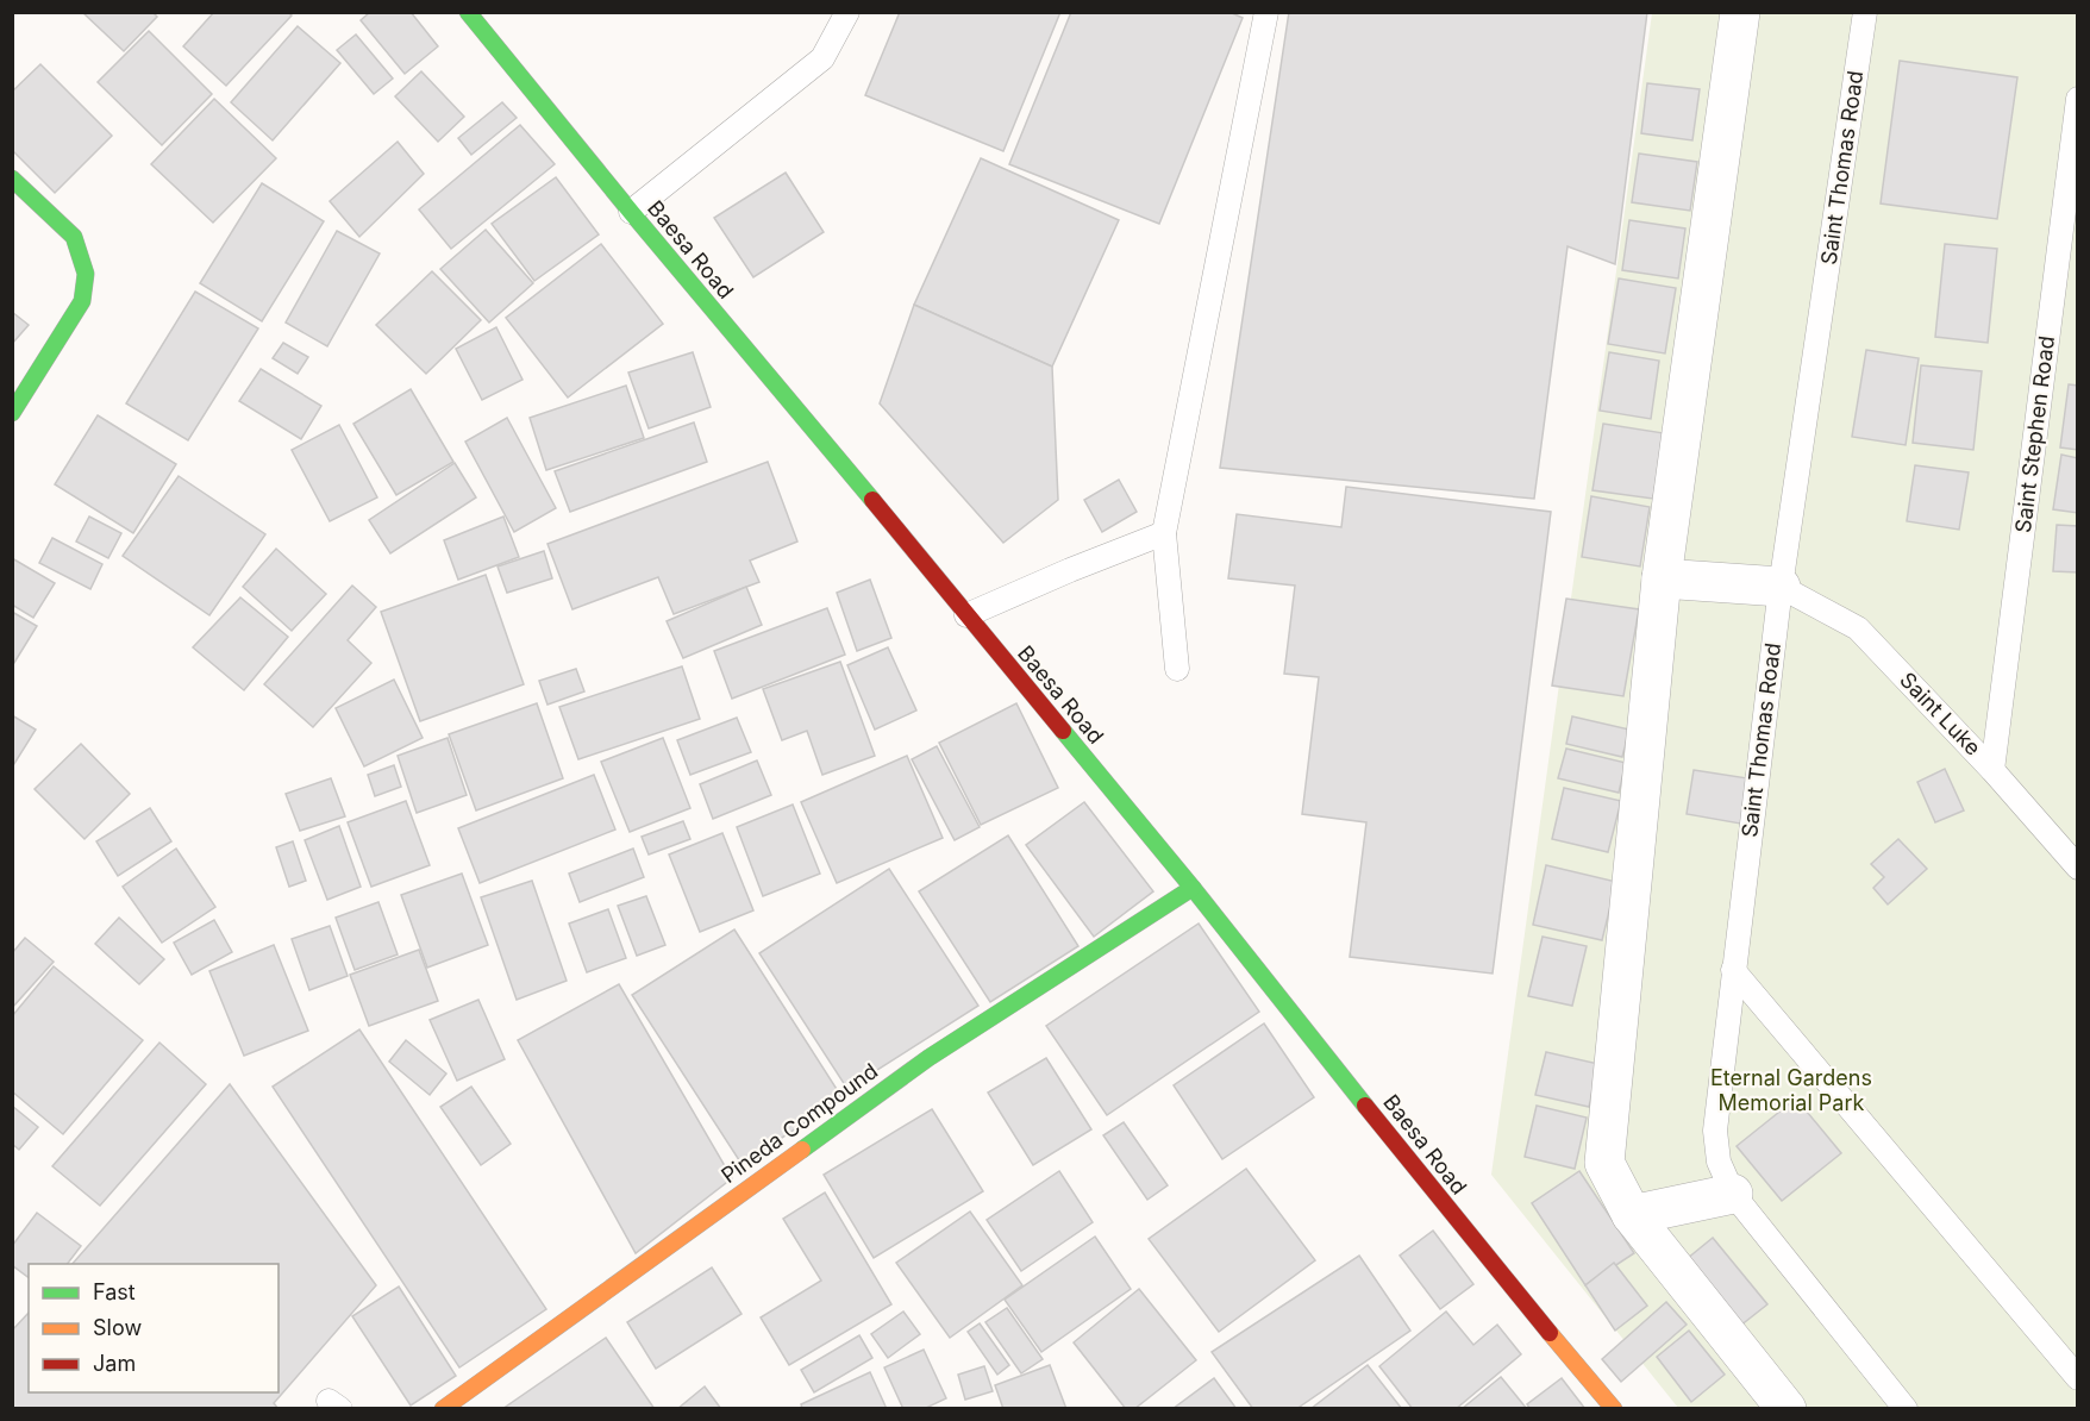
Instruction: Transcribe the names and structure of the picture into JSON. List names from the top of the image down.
{
  "streets": {
    "main road": ["Baesa Road", "Pineda Compound"],
    "lane": ["Saint Thomas Road", "Saint Stephen Road", "Saint Luke"]
  },
  "crossings": [
    ["Saint Thomas Road", "Saint Luke"],
    ["Baesa Road", "Pineda Compound"],
    ["Saint Stephen Road", "Saint Luke"]
  ],
  "parks": ["Eternal Gardens Memorial Park"],
  "legend": ["Fast", "Slow", "Jam"]
}
